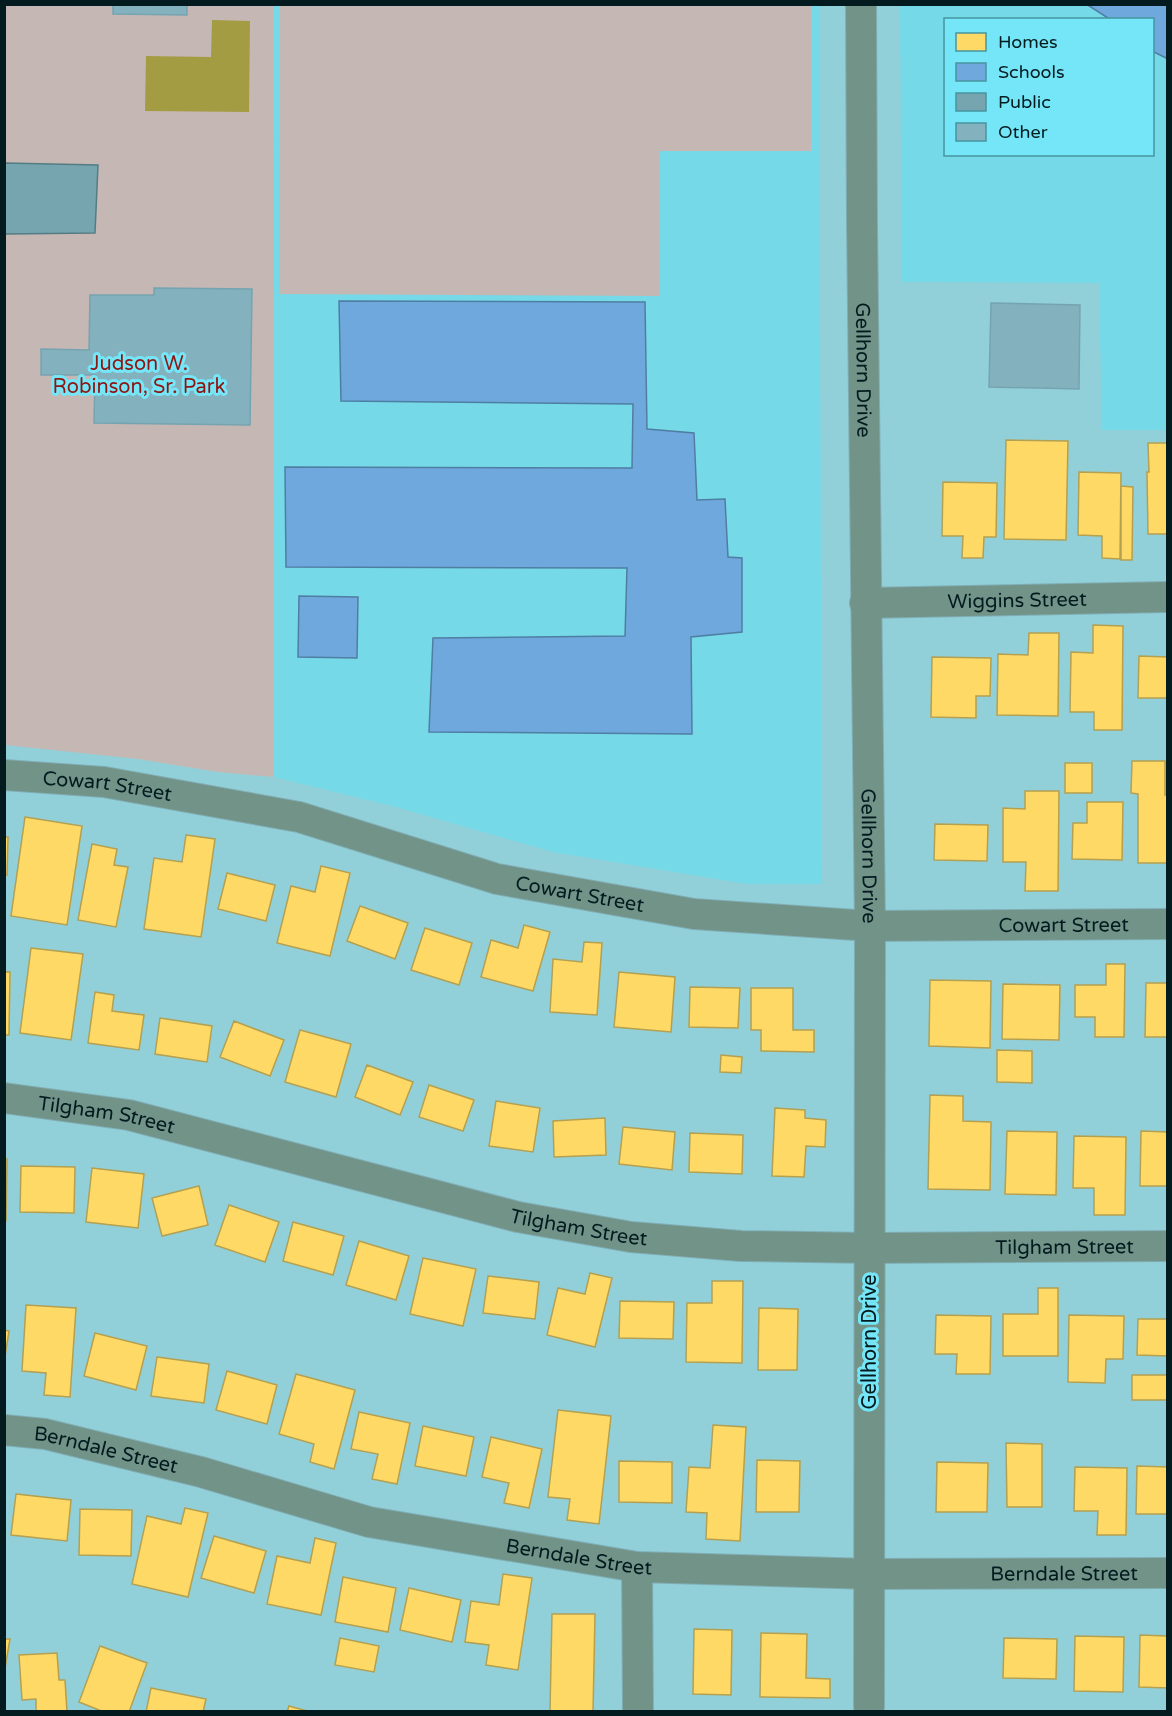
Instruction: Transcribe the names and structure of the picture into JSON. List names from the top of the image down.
{
  "streets": {
    "street": [
      "Gellhorn Drive",
      "Wiggins Street",
      "Cowart Street",
      "Tilgham Street",
      "Berndale Street"
    ]
  },
  "crossings": [
    ["Gellhorn Drive", "Wiggins Street"],
    ["Gellhorn Drive", "Cowart Street"],
    ["Gellhorn Drive", "Tilgham Street"],
    ["Gellhorn Drive", "Berndale Street"]
  ],
  "parks": ["Judson W. Robinson, Sr. Park"],
  "legend": [
    "Homes",
    "Schools",
    "Public",
    "Other"
  ]
}
